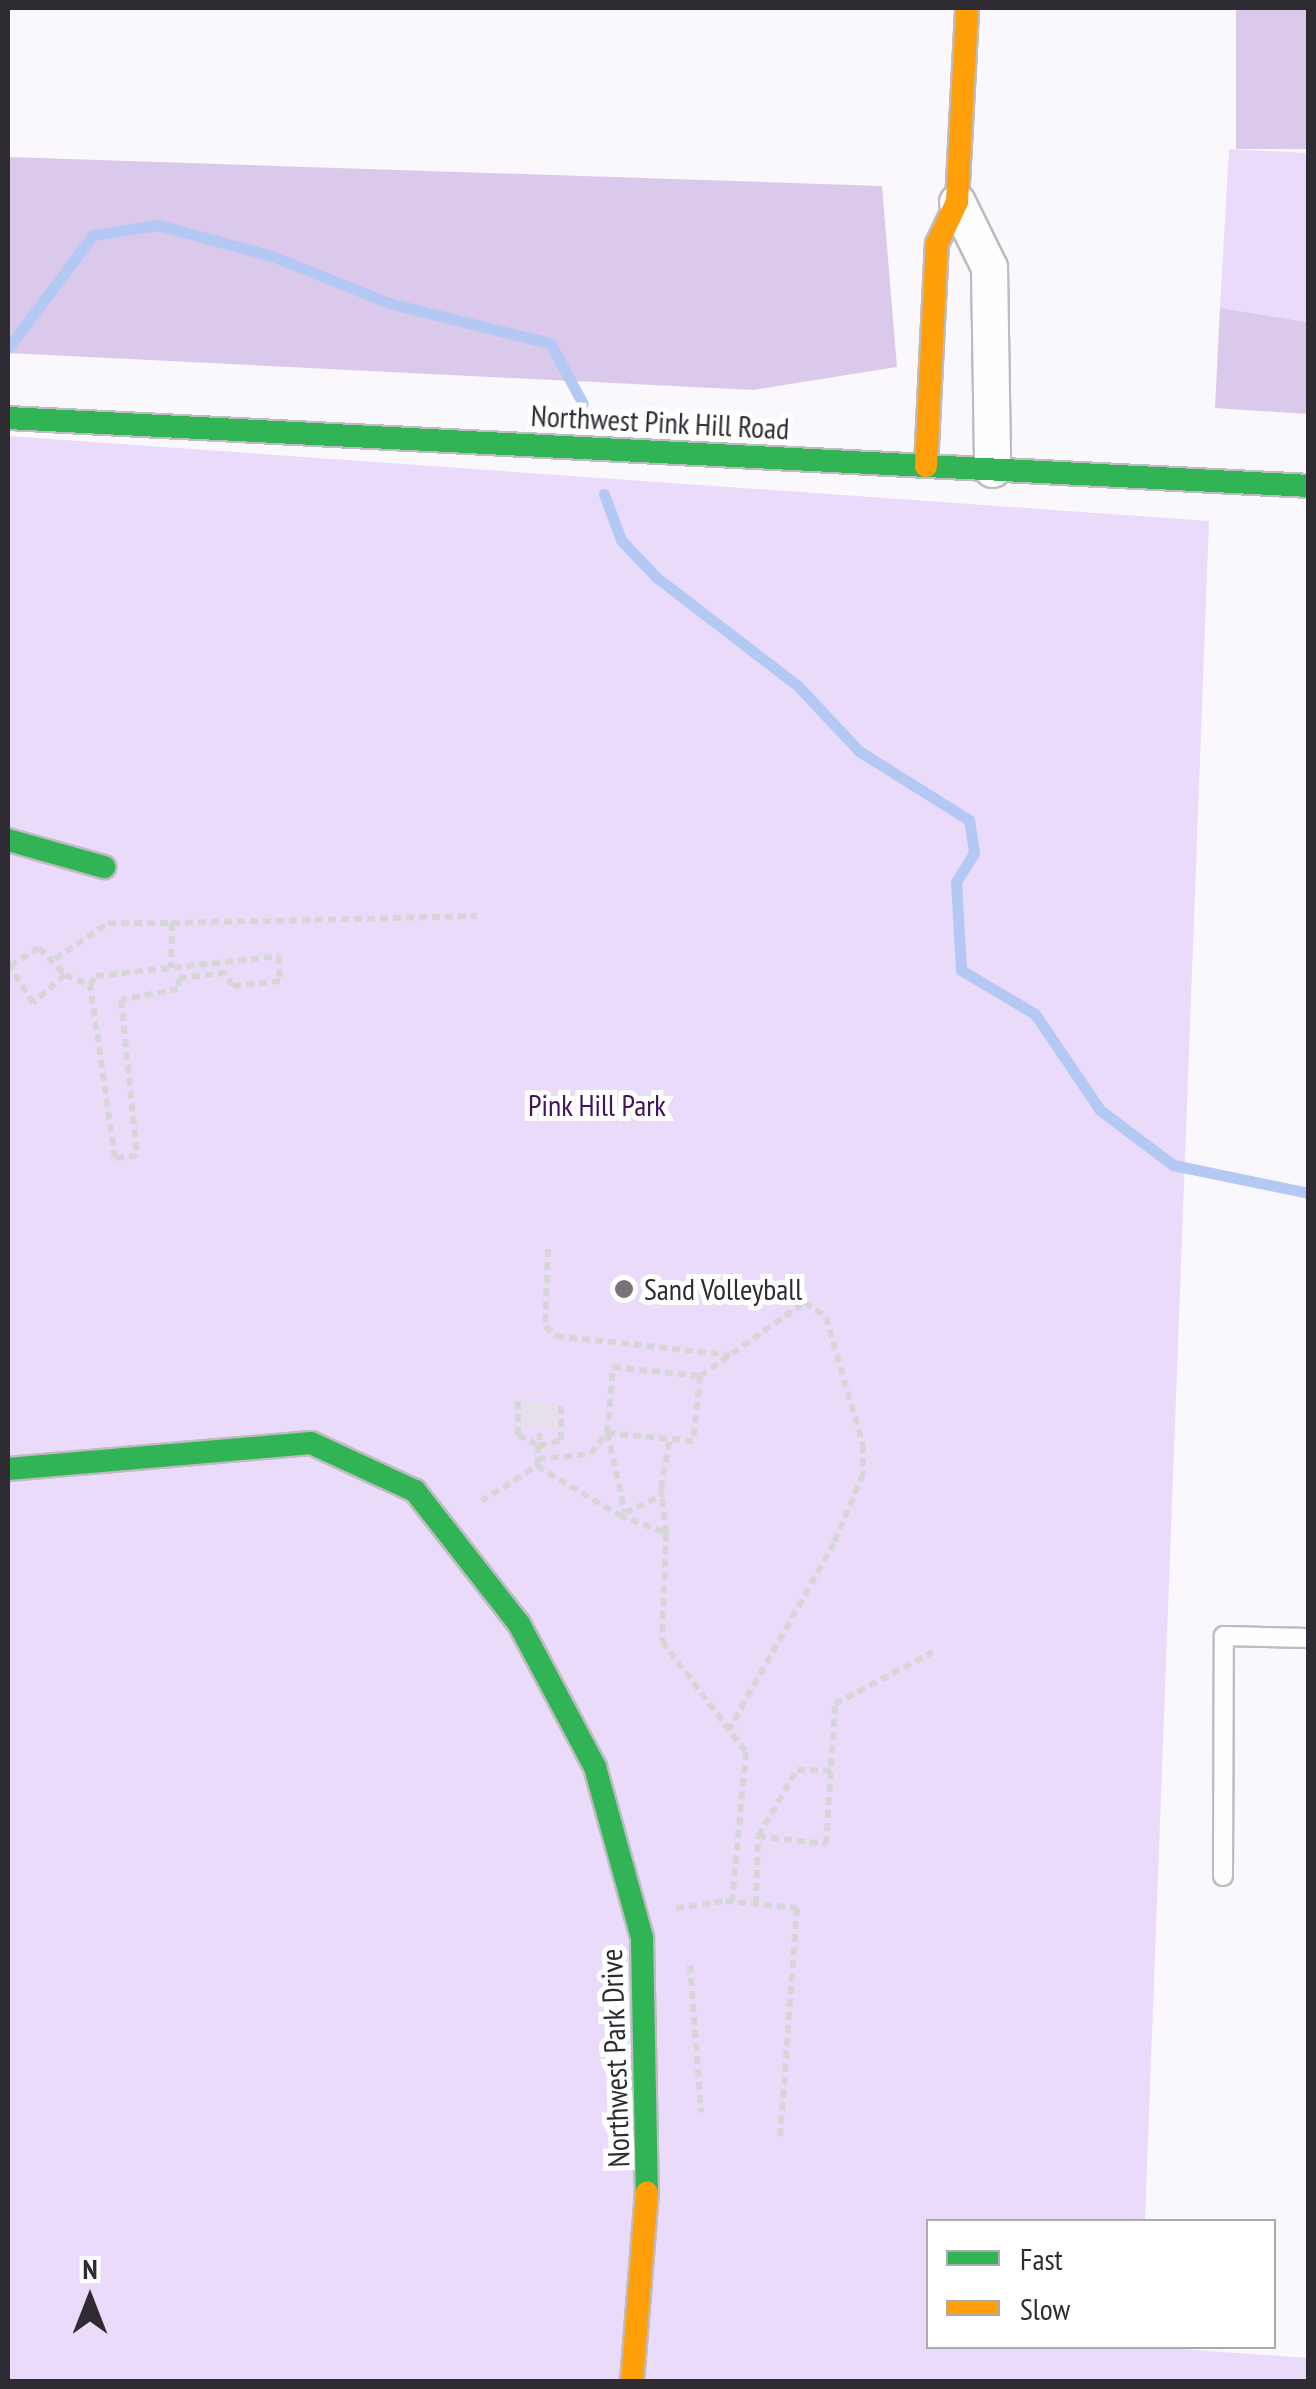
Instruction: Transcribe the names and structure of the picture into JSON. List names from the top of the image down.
{
  "streets": {
    "street": ["Northwest Pink Hill Road", "Northwest Park Drive"]
  },
  "parks": ["Pink Hill Park"],
  "places": ["Sand Volleyball"],
  "legend": ["Fast", "Slow"],
  "north": "top"
}
